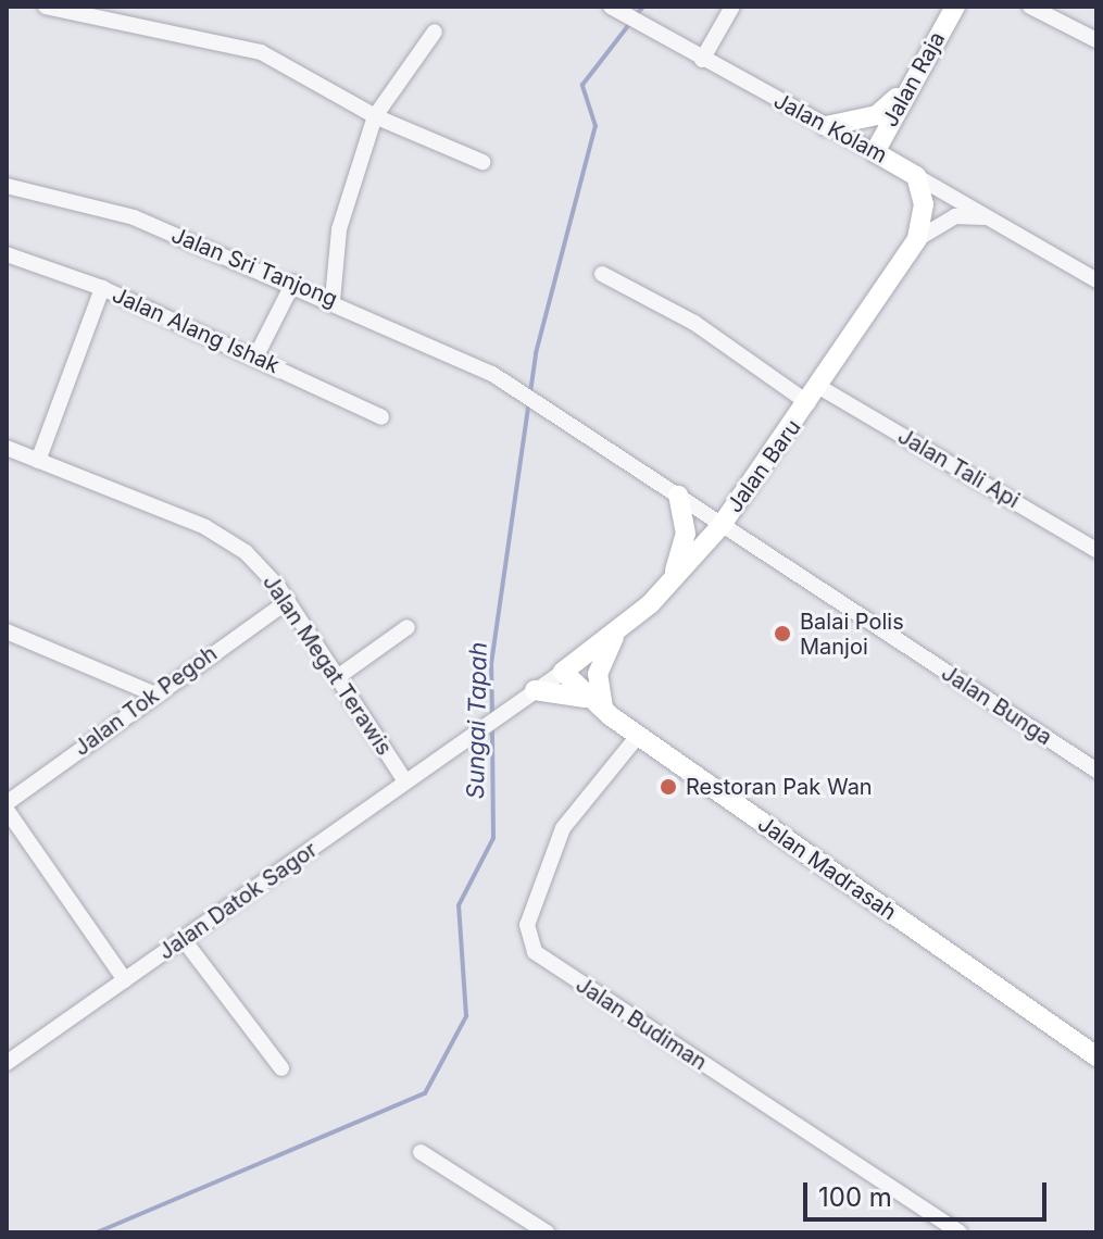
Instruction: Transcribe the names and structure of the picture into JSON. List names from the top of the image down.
{
  "streets": {
    "street": [
      "Jalan Raja",
      "Jalan Kolam",
      "Jalan Sri Tanjong",
      "Jalan Alang Ishak",
      "Jalan Baru",
      "Jalan Tali Api",
      "Jalan Megat Terawis",
      "Jalan Tok Pegoh",
      "Jalan Bunga",
      "Jalan Madrasah",
      "Jalan Datok Sagor",
      "Jalan Budiman"
    ]
  },
  "crossings": [
    ["Jalan Raja", "Jalan Kolam"],
    ["Jalan Raja", "Jalan Baru"],
    ["Jalan Kolam", "Jalan Baru"],
    ["Jalan Sri Tanjong", "Jalan Bunga"],
    ["Jalan Baru", "Jalan Tali Api"],
    ["Jalan Baru", "Jalan Bunga"],
    ["Jalan Baru", "Jalan Madrasah"],
    ["Jalan Baru", "Jalan Datok Sagor"],
    ["Jalan Megat Terawis", "Jalan Tok Pegoh"],
    ["Jalan Megat Terawis", "Jalan Datok Sagor"],
    ["Jalan Madrasah", "Jalan Budiman"]
  ],
  "water": ["Sungai Tapah"],
  "places": ["Balai Polis Manjoi", "Restoran Pak Wan"],
  "scale_bar": "100 m"
}
